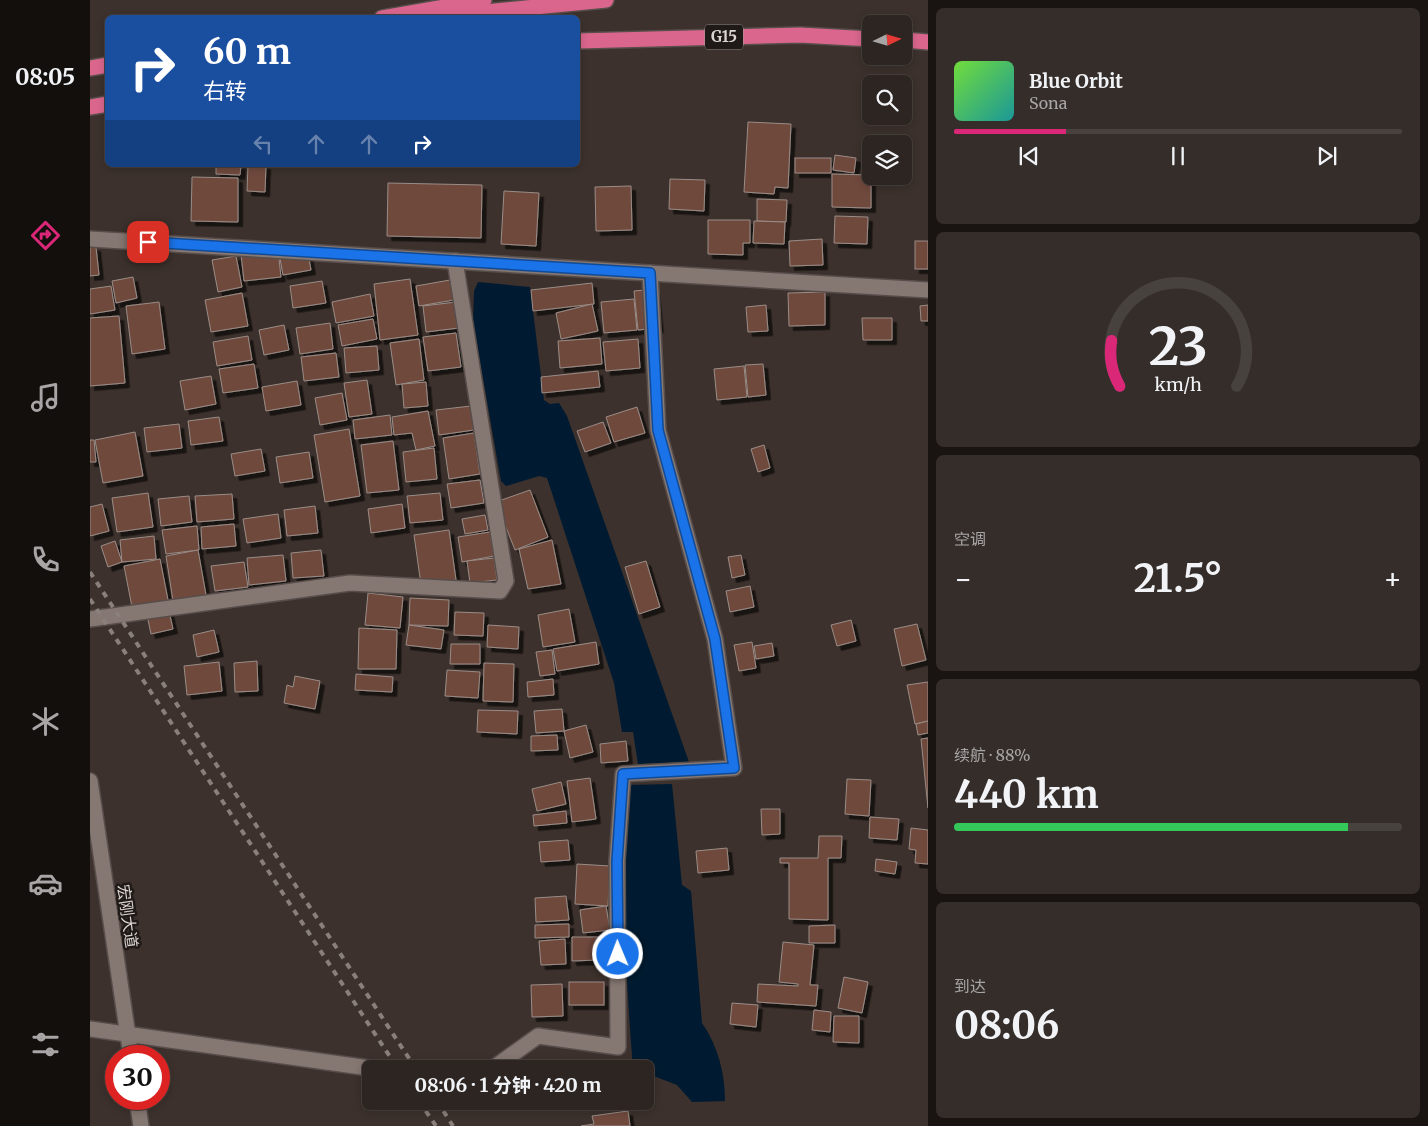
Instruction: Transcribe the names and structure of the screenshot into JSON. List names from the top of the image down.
{
  "streets": {
    "highway": ["G15"],
    "street": ["宏刚大道"]
  },
  "north": "right",
  "page": {
    "tabs": "08:05",
    "turn": ["60 m", "右转"],
    "song": ["Blue Orbit", "Sona"],
    "tile": [
      "空调",
      ["续航 · 88%", "440 km"],
      ["到达", "08:06"]
    ],
    "heat": ["−", "21.5°", "+"],
    "limit": "30",
    "trip": "08:06 · 1 分钟 · 420 m",
    "gauge": ["23", "km/h"]
  }
}
